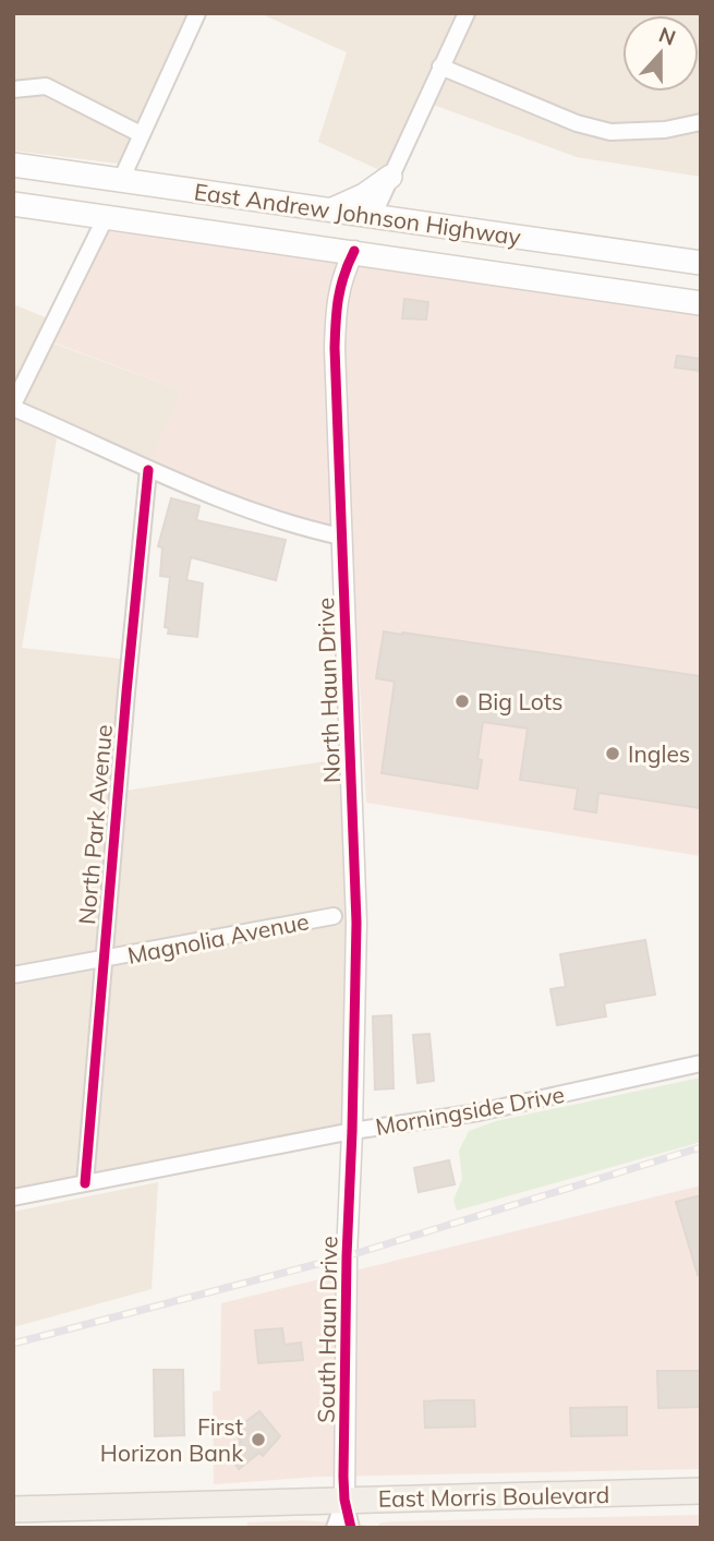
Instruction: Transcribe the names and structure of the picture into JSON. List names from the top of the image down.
{
  "streets": {
    "main road": ["East Andrew Johnson Highway", "East Morris Boulevard"],
    "street": [
      "North Haun Drive",
      "North Park Avenue",
      "Magnolia Avenue",
      "Morningside Drive",
      "South Haun Drive"
    ]
  },
  "crossings": [
    ["East Andrew Johnson Highway", "North Haun Drive"],
    ["North Haun Drive", "Morningside Drive"],
    ["North Haun Drive", "South Haun Drive"],
    ["North Park Avenue", "Magnolia Avenue"],
    ["North Park Avenue", "Morningside Drive"],
    ["Morningside Drive", "South Haun Drive"],
    ["South Haun Drive", "East Morris Boulevard"]
  ],
  "places": ["Big Lots", "Ingles", "First Horizon Bank"],
  "north": "top"
}
